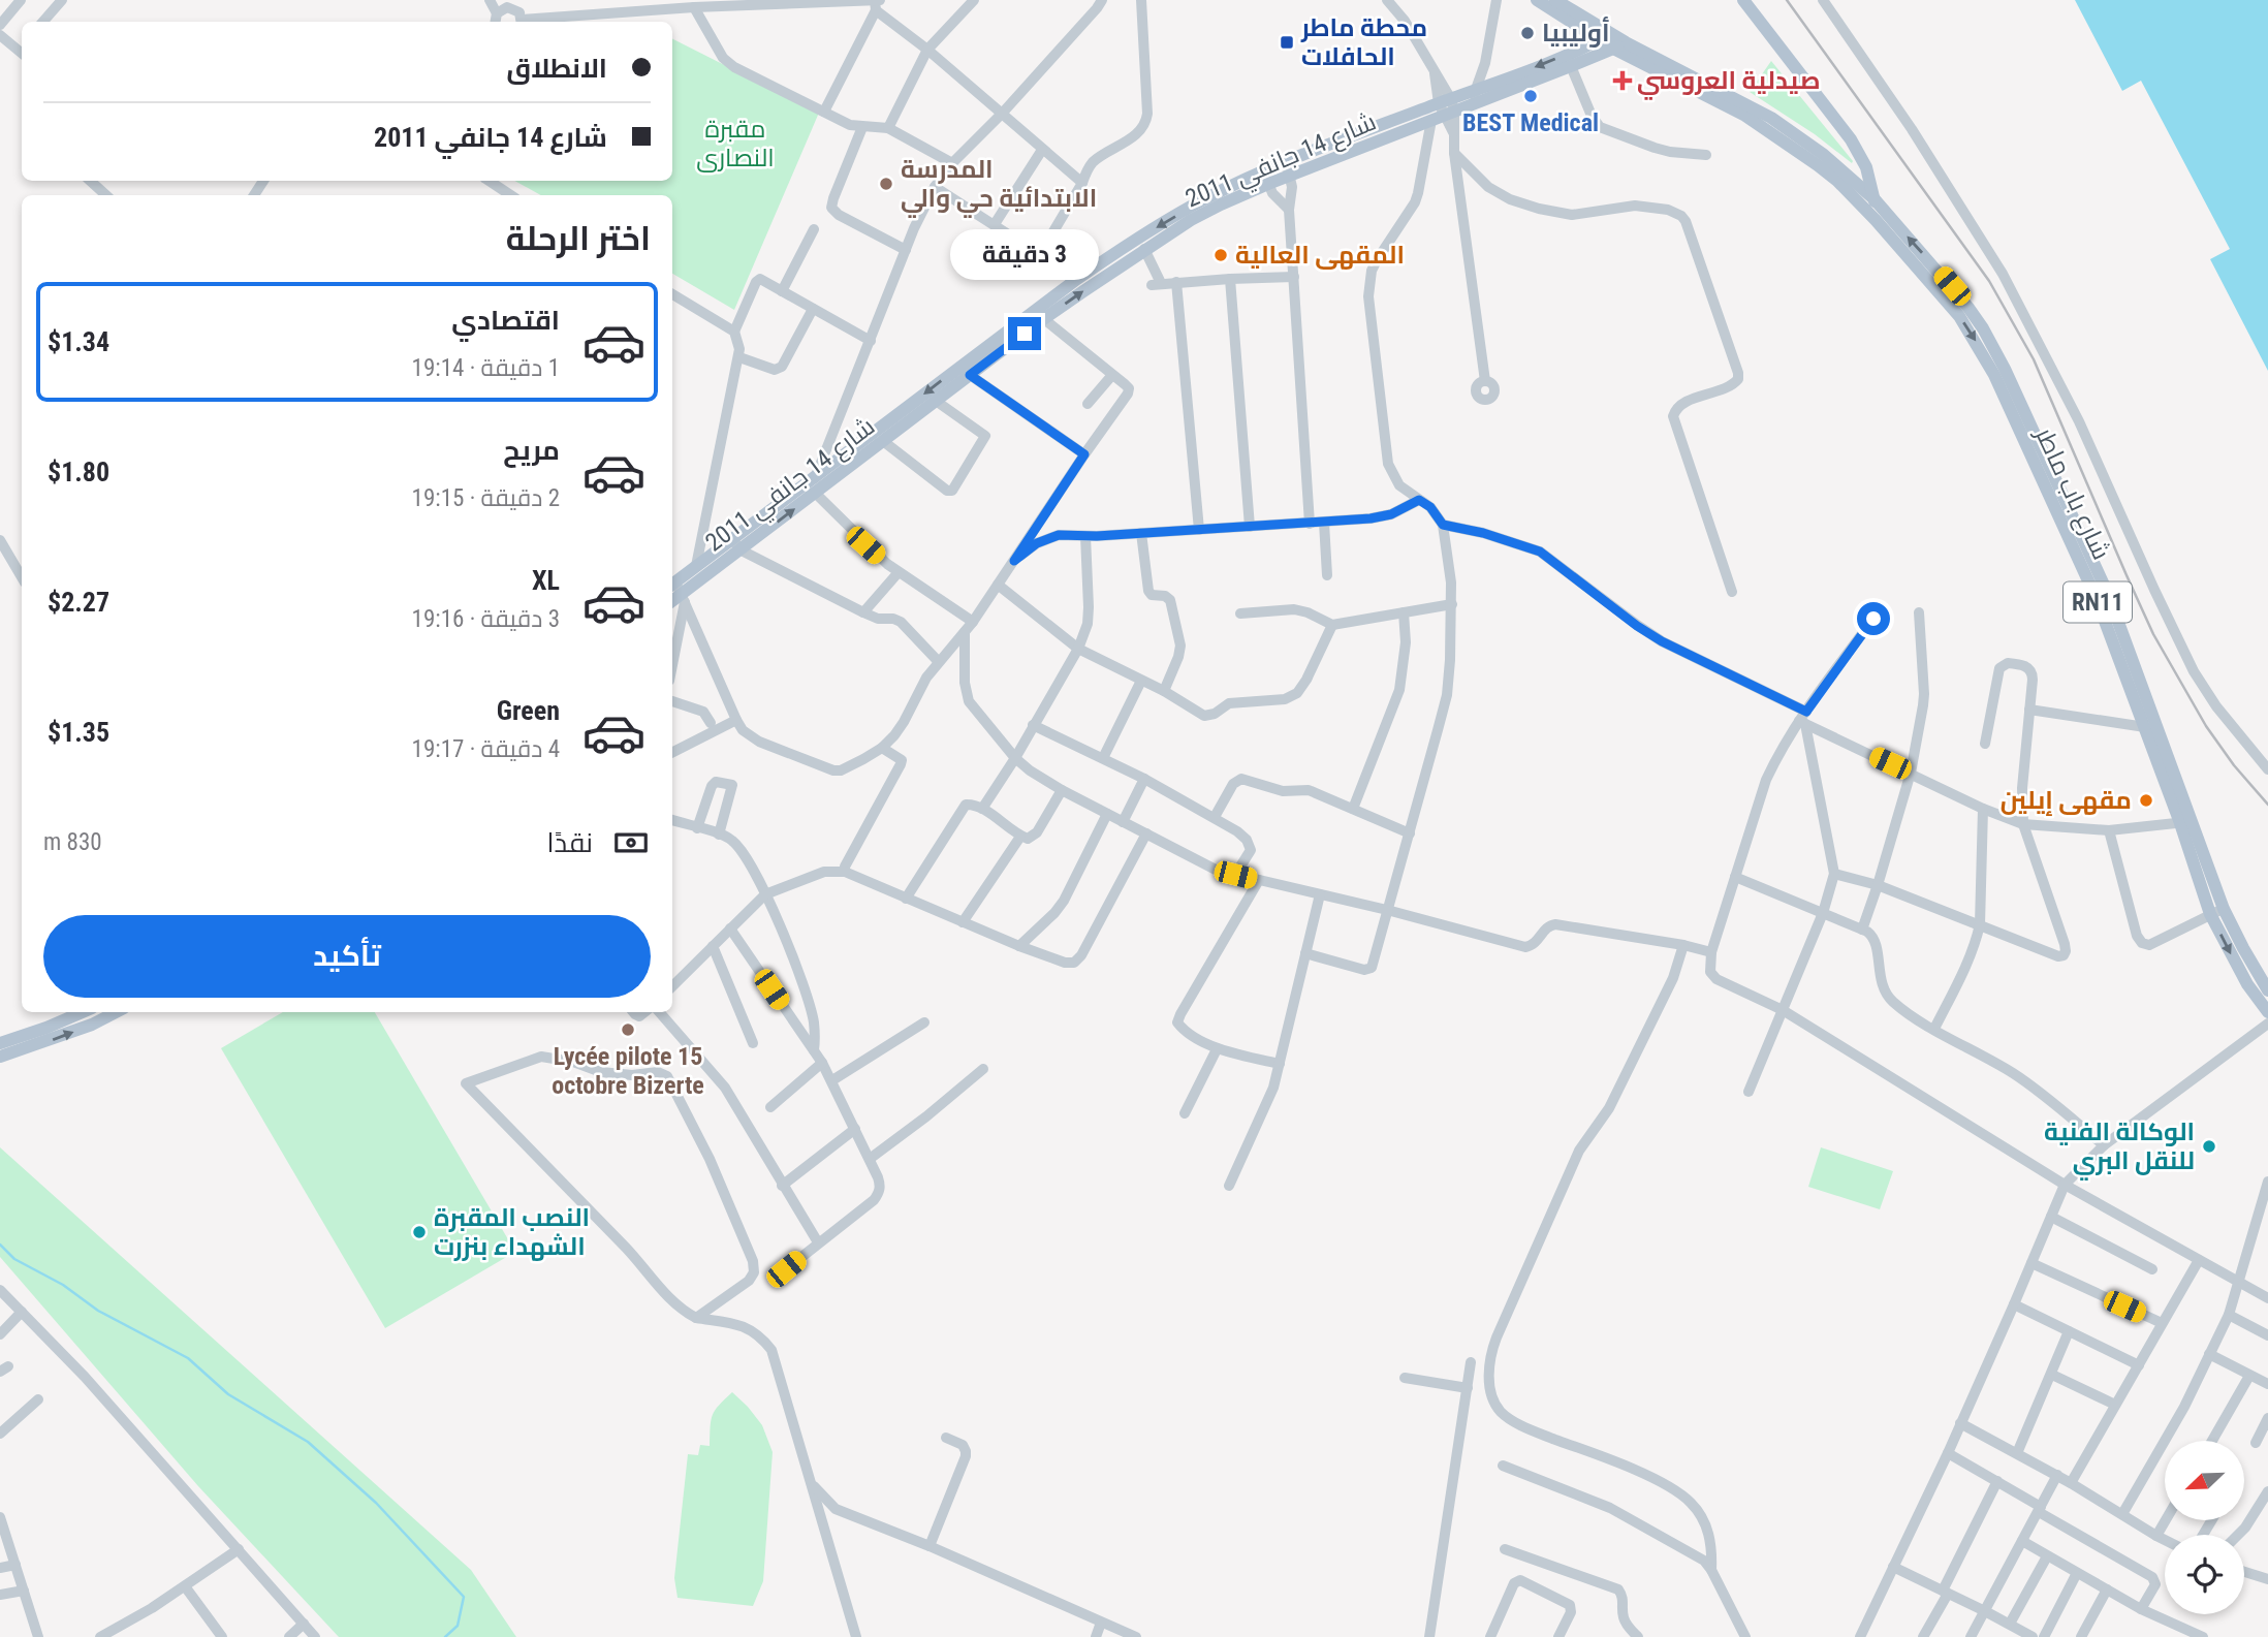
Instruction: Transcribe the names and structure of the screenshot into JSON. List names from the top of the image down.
{
  "streets": {
    "main road": ["شارع 14 جانفي 2011", "شارع باب ماطر", "RN11"]
  },
  "crossings": [
    ["شارع 14 جانفي 2011", "RN11"],
    ["شارع باب ماطر", "RN11"]
  ],
  "parks": ["مقبرة النصارى"],
  "places": {
    "other": [
      "أوليبيا",
      "BEST Medical",
      "المدرسة الابتدائية حي والي",
      "المقهى العالية",
      "مقهى إيلين",
      "Lycée pilote 15 octobre Bizerte",
      "الوكالة الفنية للنقل البري",
      "النصب المقبرة الشهداء بنزرت"
    ],
    "transit": ["محطة ماطر الحافلات"],
    "health": ["صيدلية العروسي"]
  },
  "north": "bottom left",
  "page": {
    "banner": ["الانطلاق", "شارع 14 جانفي 2011"],
    "heading": "اختر الرحلة",
    "bubble": "3 دقيقة",
    "list": [
      {
        "name": "اقتصادي",
        "note": "1 دقيقة · 19:14",
        "value": "$1.34"
      },
      {
        "name": "مريح",
        "note": "2 دقيقة · 19:15",
        "value": "$1.80"
      },
      {
        "name": "XL",
        "note": "3 دقيقة · 19:16",
        "value": "$2.27"
      },
      {
        "name": "Green",
        "note": "4 دقيقة · 19:17",
        "value": "$1.35"
      }
    ],
    "pay": ["نقدًا", "830 m"],
    "buttons": "تأكيد"
  }
}
